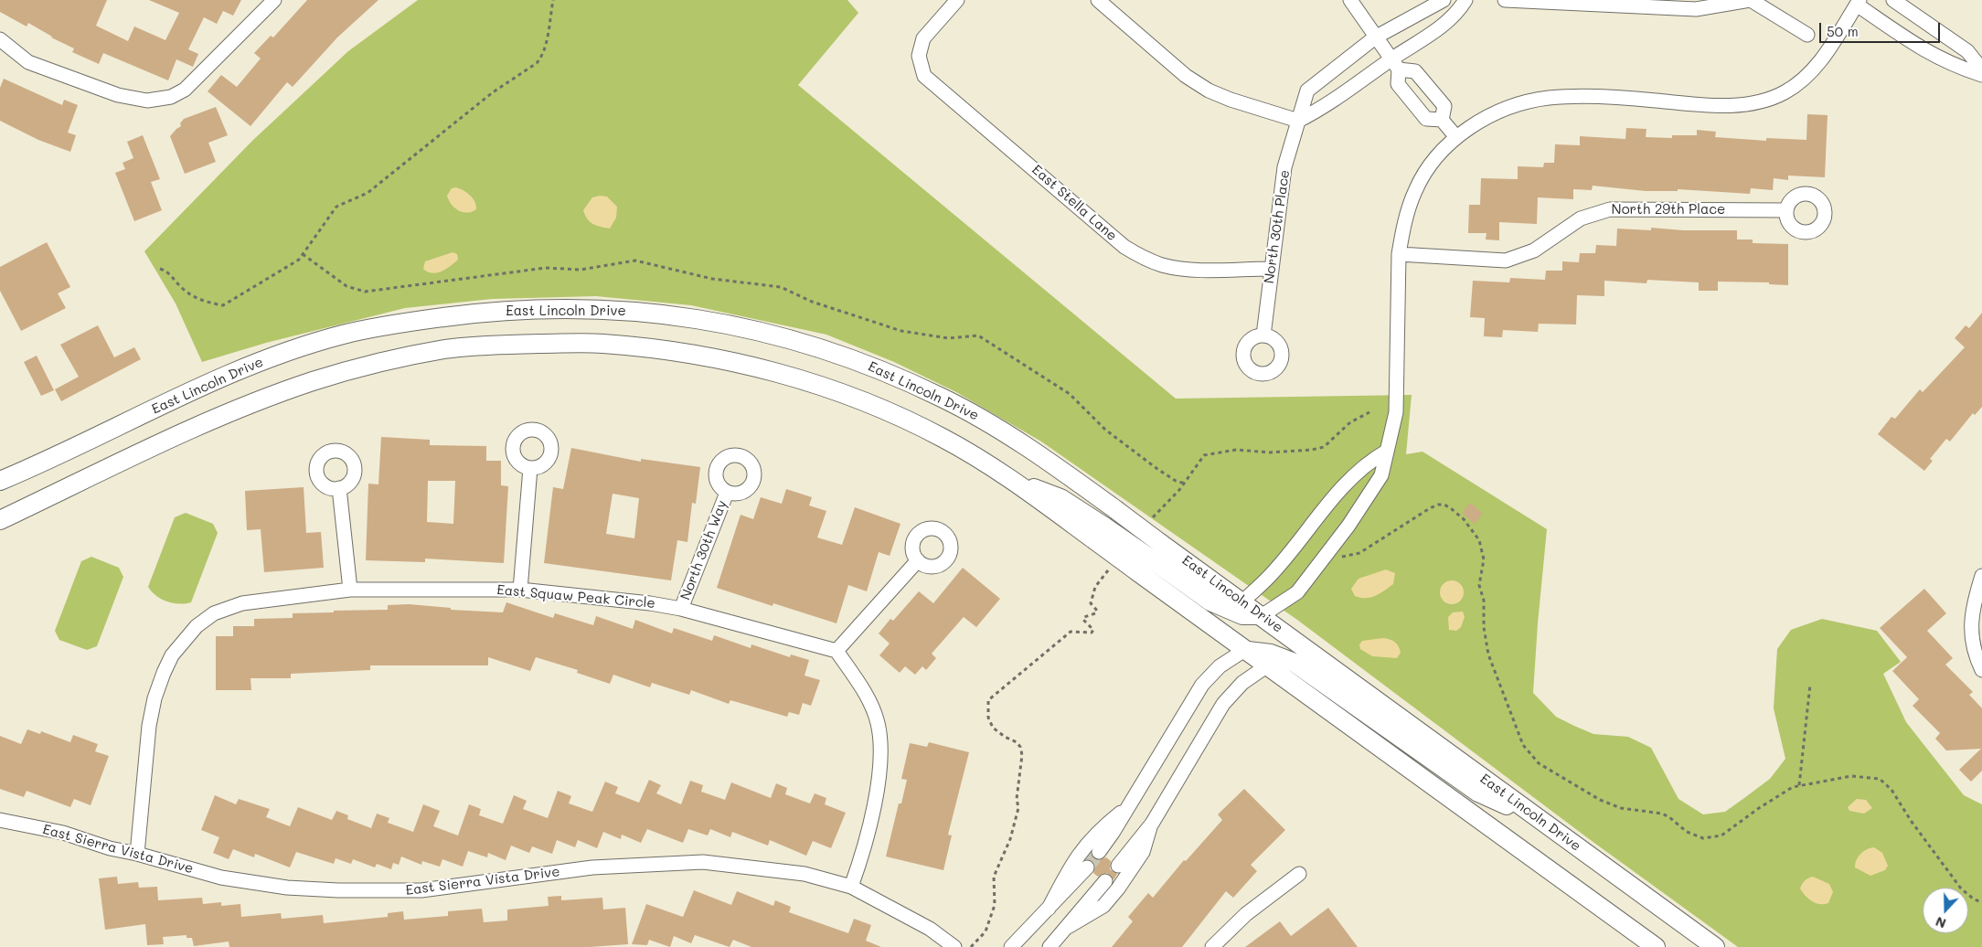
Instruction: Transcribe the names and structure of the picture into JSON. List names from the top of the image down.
{
  "streets": {
    "main road": ["East Lincoln Drive"],
    "street": [
      "East Stella Lane",
      "North 29th Place",
      "North 30th Place",
      "North 30th Way",
      "East Squaw Peak Circle",
      "East Sierra Vista Drive"
    ]
  },
  "crossings": [
    ["East Stella Lane", "North 30th Place"],
    ["North 30th Way", "East Squaw Peak Circle"],
    ["East Squaw Peak Circle", "East Sierra Vista Drive"]
  ],
  "scale_bar": "50 m",
  "north": "bottom"
}
